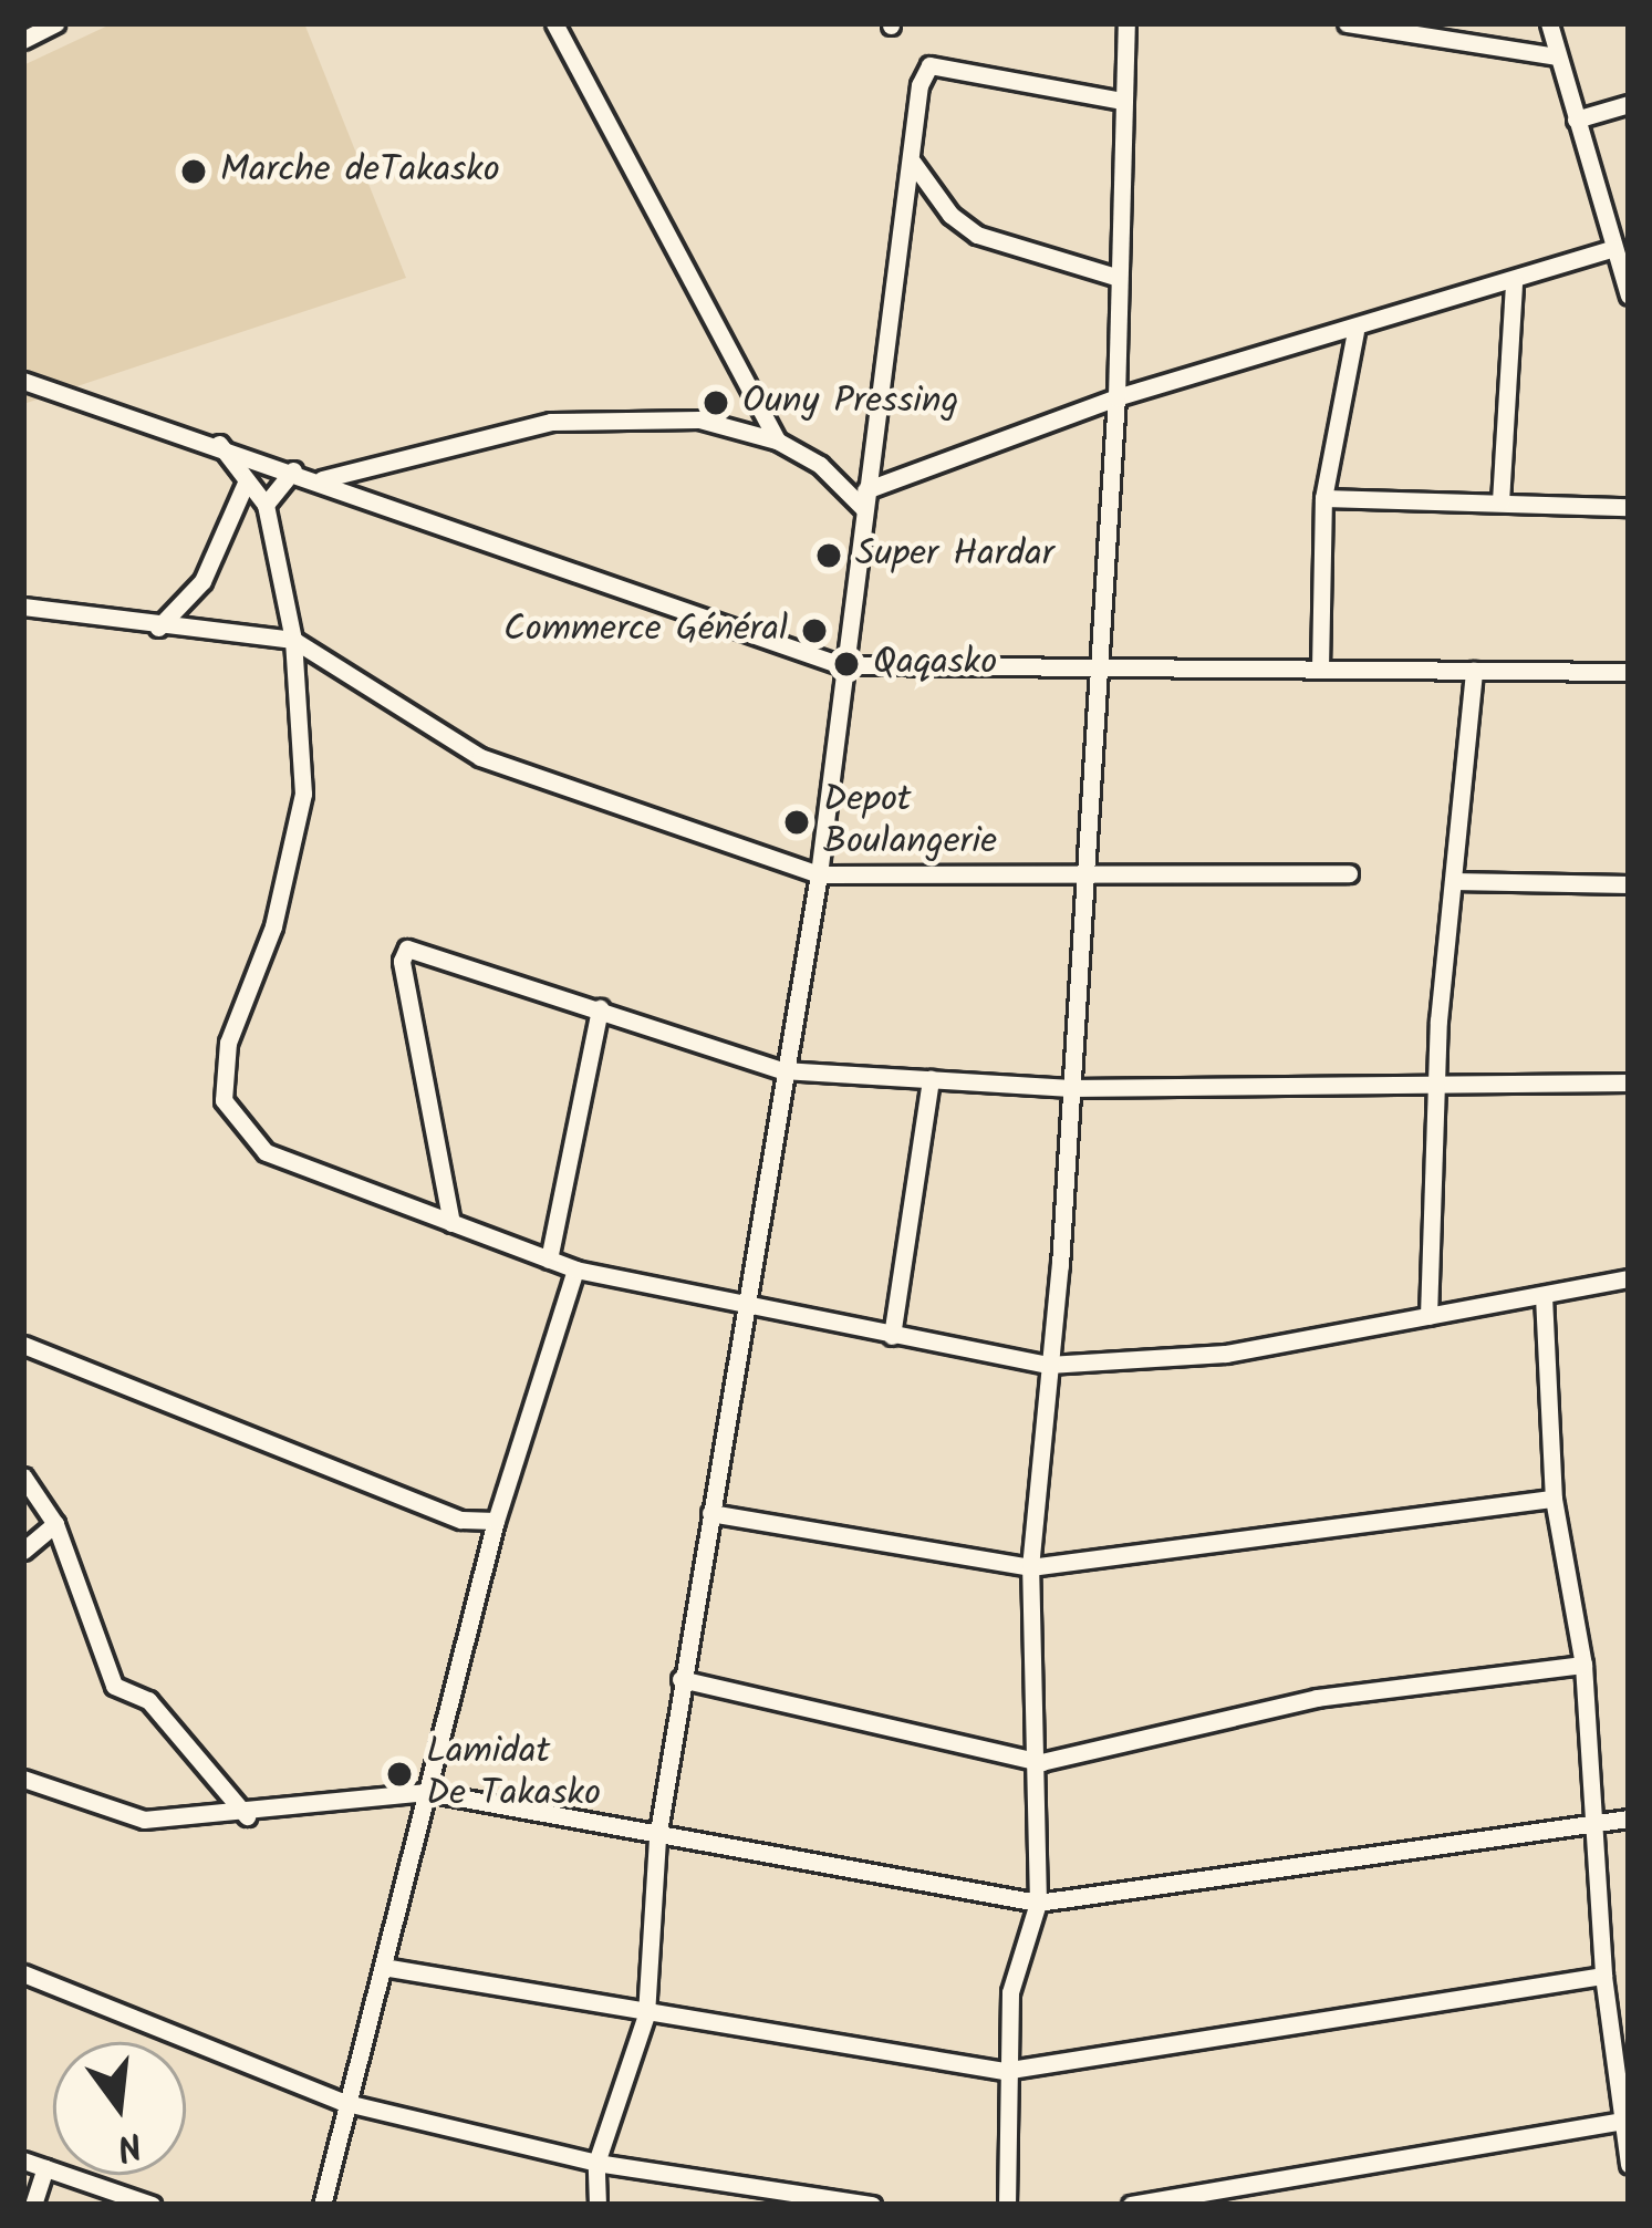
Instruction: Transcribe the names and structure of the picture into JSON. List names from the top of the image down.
{
  "places": [
    "Marche deTakasko",
    "Ouny Pressing",
    "Super Hardar",
    "Commerce Général",
    "Qaqasko",
    "Depot Boulangerie",
    "Lamidat De Takasko"
  ],
  "north": "bottom"
}
